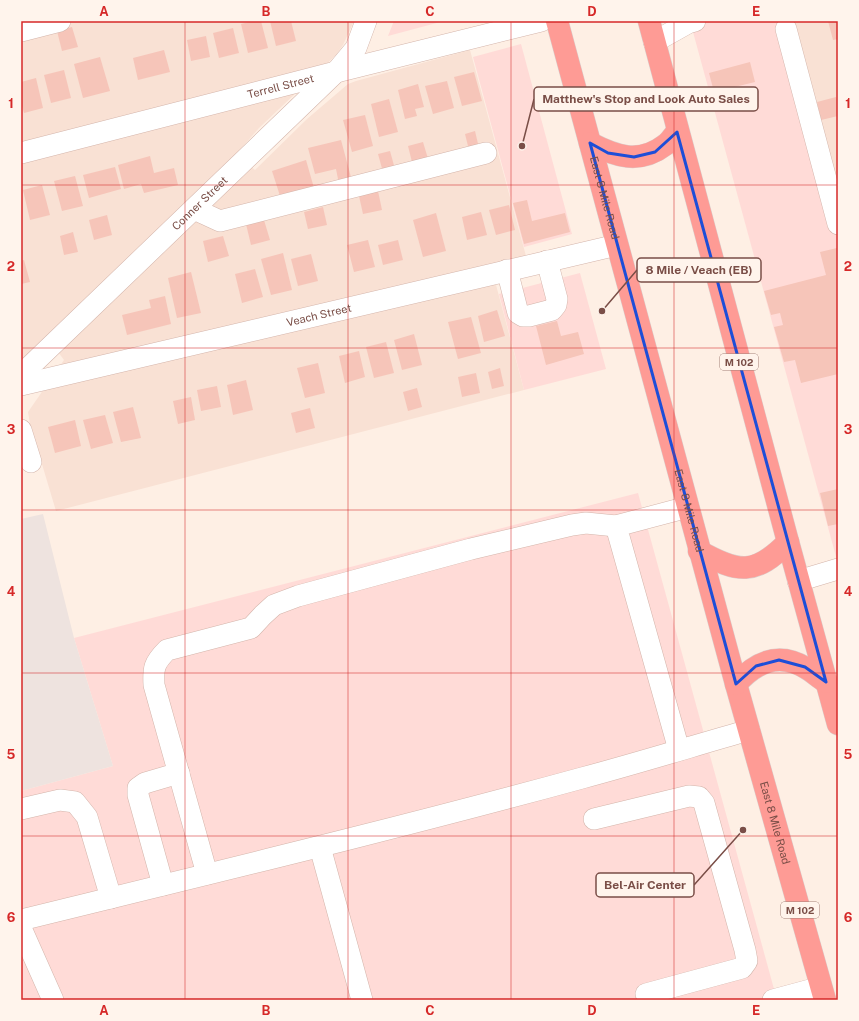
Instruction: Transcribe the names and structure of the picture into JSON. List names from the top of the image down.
{
  "streets": {
    "highway": ["East 8 Mile Road", "M 102"],
    "street": ["Terrell Street", "Conner Street", "Veach Street"]
  },
  "crossings": [
    ["Terrell Street", "Conner Street"],
    ["East 8 Mile Road", "Veach Street"]
  ],
  "places": ["Matthew's Stop and Look Auto Sales", "8 Mile / Veach (EB)", "Bel-Air Center"],
  "grid": {
    "columns": [
      "A",
      "B",
      "C",
      "D",
      "E"
    ],
    "rows": [
      "1",
      "2",
      "3",
      "4",
      "5",
      "6"
    ]
  }
}
